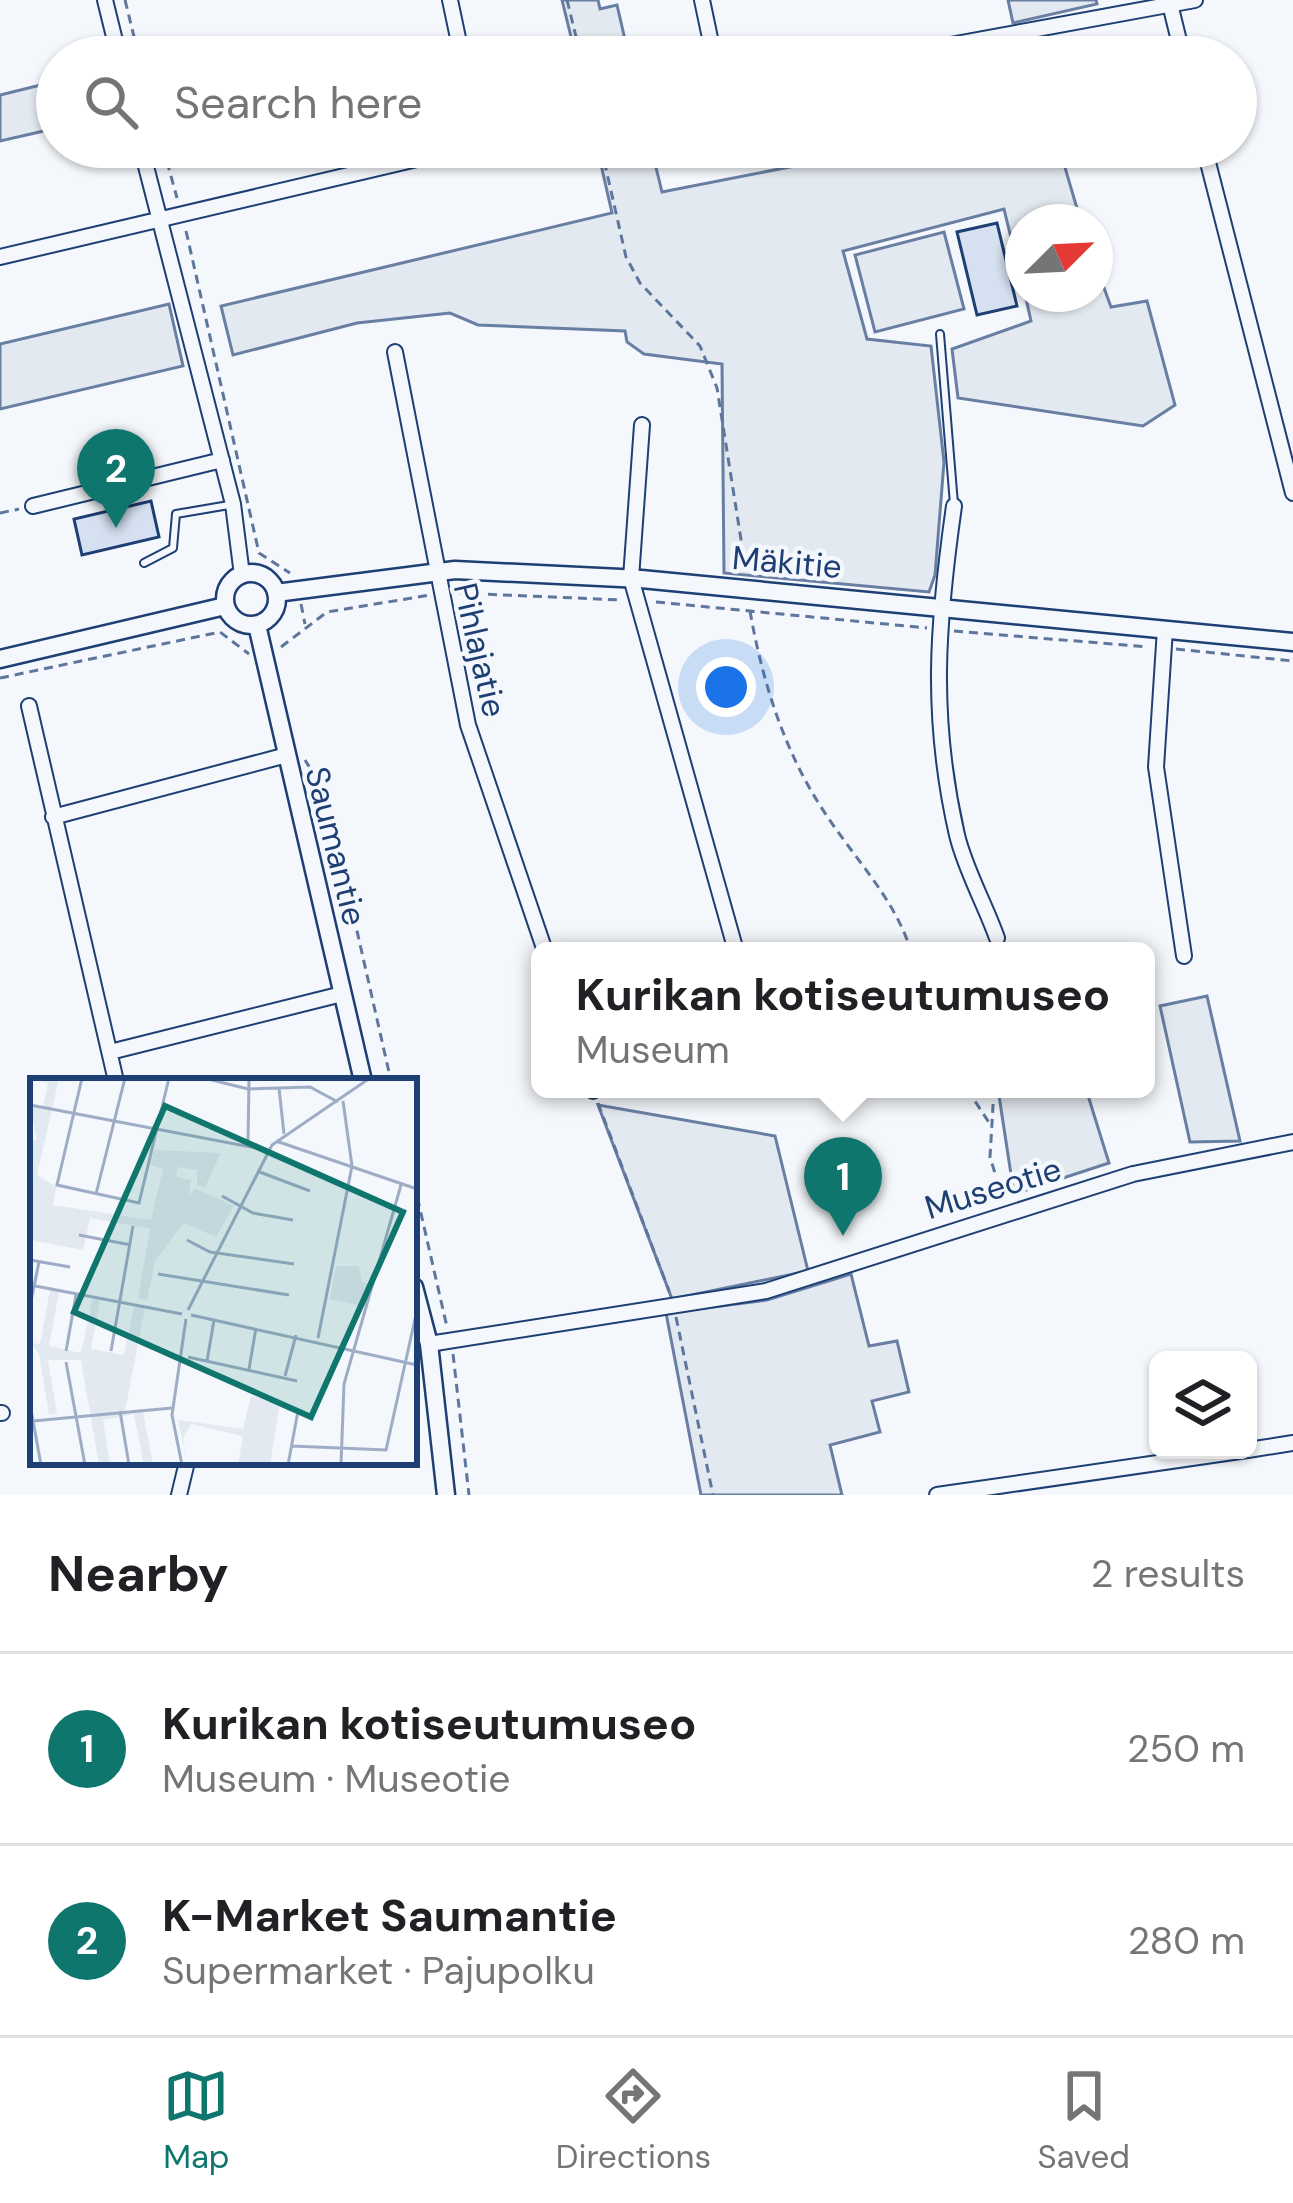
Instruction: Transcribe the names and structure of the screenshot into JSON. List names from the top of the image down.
{
  "streets": {
    "street": [
      "Mäkitie",
      "Pihlajatie",
      "Saumantie",
      "Museotie"
    ]
  },
  "crossings": [
    ["Mäkitie", "Pihlajatie"],
    ["Mäkitie", "Saumantie"]
  ],
  "north": "top right",
  "page": {
    "search": "Search here",
    "pins": ["2", "1"],
    "popup": ["Kurikan kotiseutumuseo", "Museum"],
    "heading": ["Nearby", "2 results"],
    "list": [
      {
        "mark": "1",
        "name": "Kurikan kotiseutumuseo",
        "note": "Museum · Museotie",
        "value": "250 m"
      },
      {
        "mark": "2",
        "name": "K-Market Saumantie",
        "note": "Supermarket · Pajupolku",
        "value": "280 m"
      }
    ],
    "nav": ["Map", "Directions", "Saved"]
  }
}
